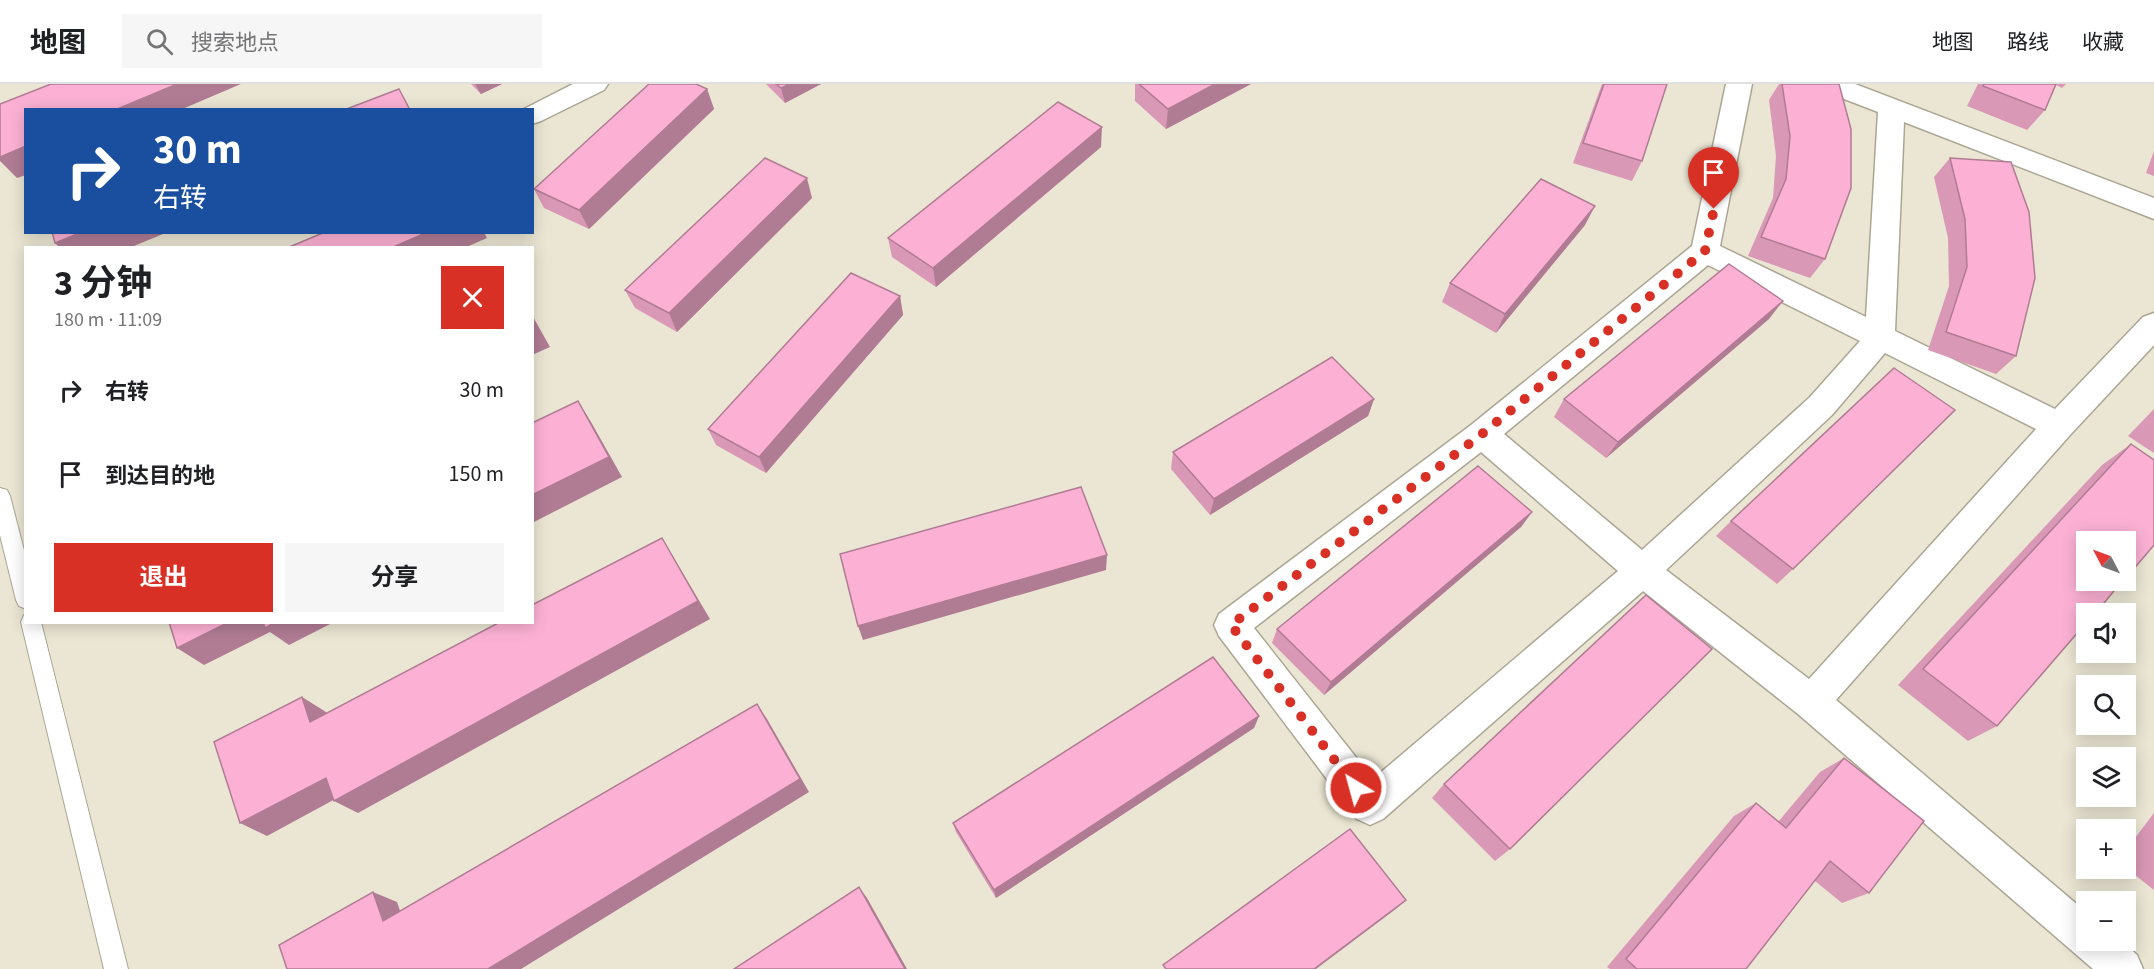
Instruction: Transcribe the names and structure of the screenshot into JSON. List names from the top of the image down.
{
  "north": "top left",
  "page": {
    "header": "地图",
    "search": "搜索地点",
    "nav": ["地图", "路线", "收藏"],
    "turn": ["30 m", "右转"],
    "heading": ["3 分钟", "180 m · 11:09"],
    "list": [
      {
        "name": "右转",
        "value": "30 m"
      },
      {
        "name": "到达目的地",
        "value": "150 m"
      }
    ],
    "map_buttons": ["+", "−"],
    "buttons": ["退出", "分享"]
  }
}
